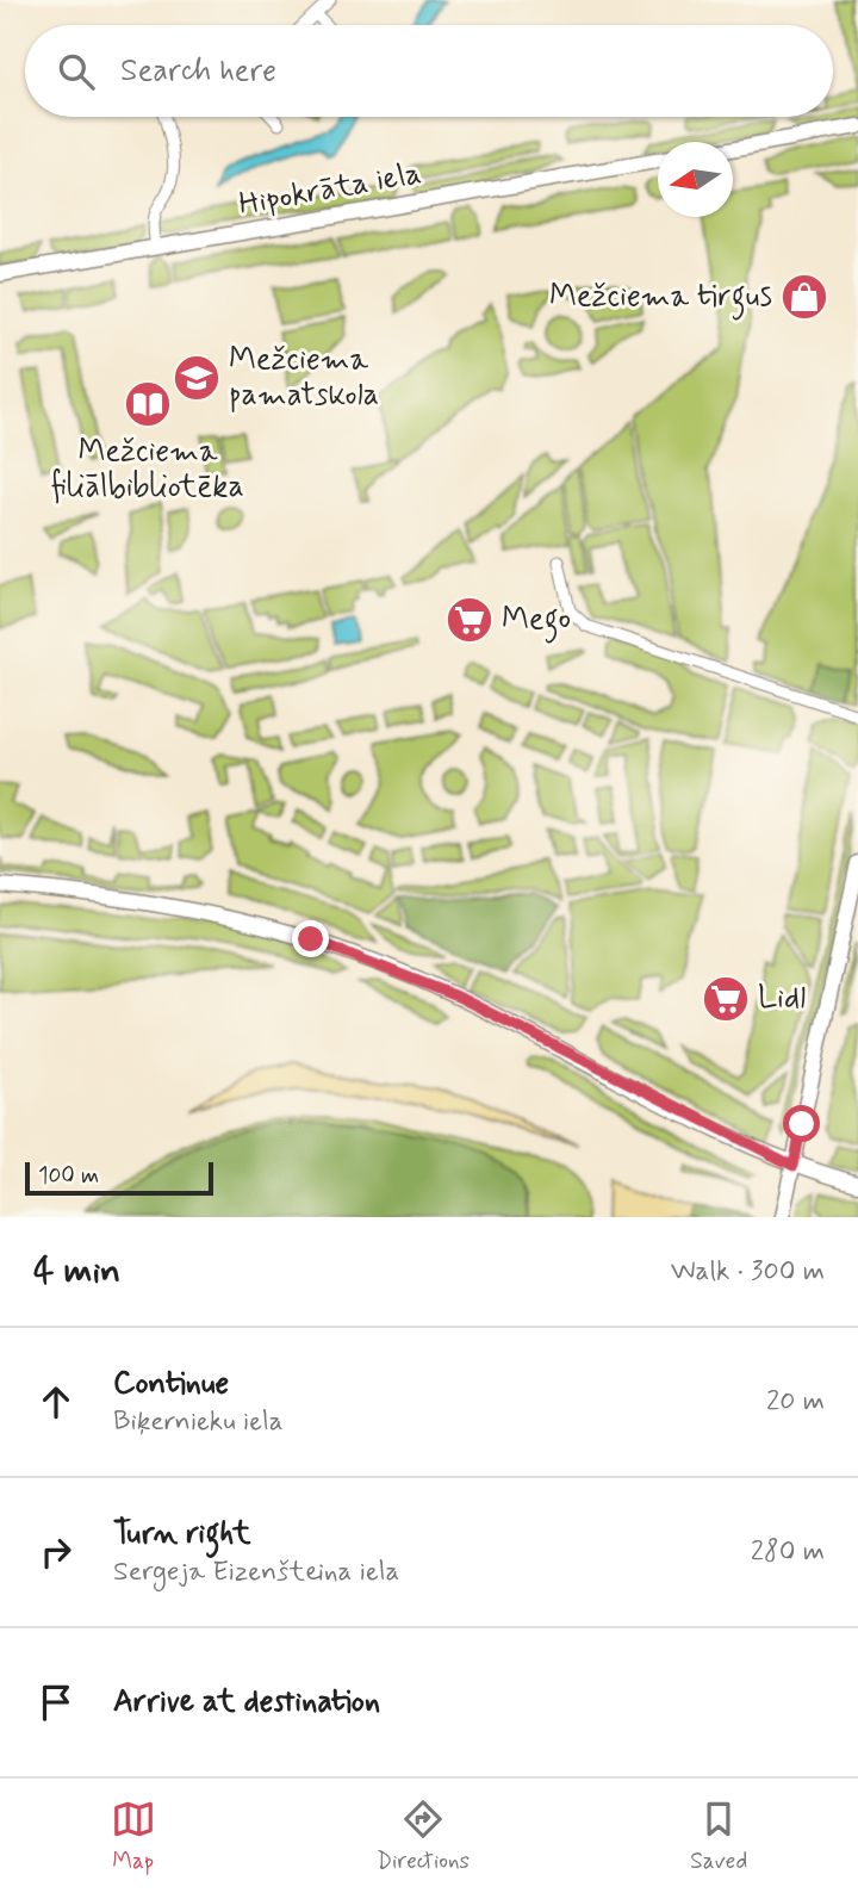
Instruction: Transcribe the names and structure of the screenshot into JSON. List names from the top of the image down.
{
  "streets": {
    "street": ["Hipokrāta iela"]
  },
  "places": {
    "shop": ["Mežciema tirgus"],
    "school or university": ["Mežciema pamatskola"],
    "library": ["Mežciema filiālbibliotēka"],
    "supermarket": ["Mego", "Lidl"]
  },
  "scale_bar": "100 m",
  "north": "left",
  "page": {
    "search": "Search here",
    "scale": "100 m",
    "heading": ["4 min", "Walk · 300 m"],
    "list": [
      ["Continue", "Biķernieku iela", "20 m"],
      ["Turn right", "Sergeja Eizenšteina iela", "280 m"],
      "Arrive at destination"
    ],
    "nav": ["Map", "Directions", "Saved"]
  }
}
